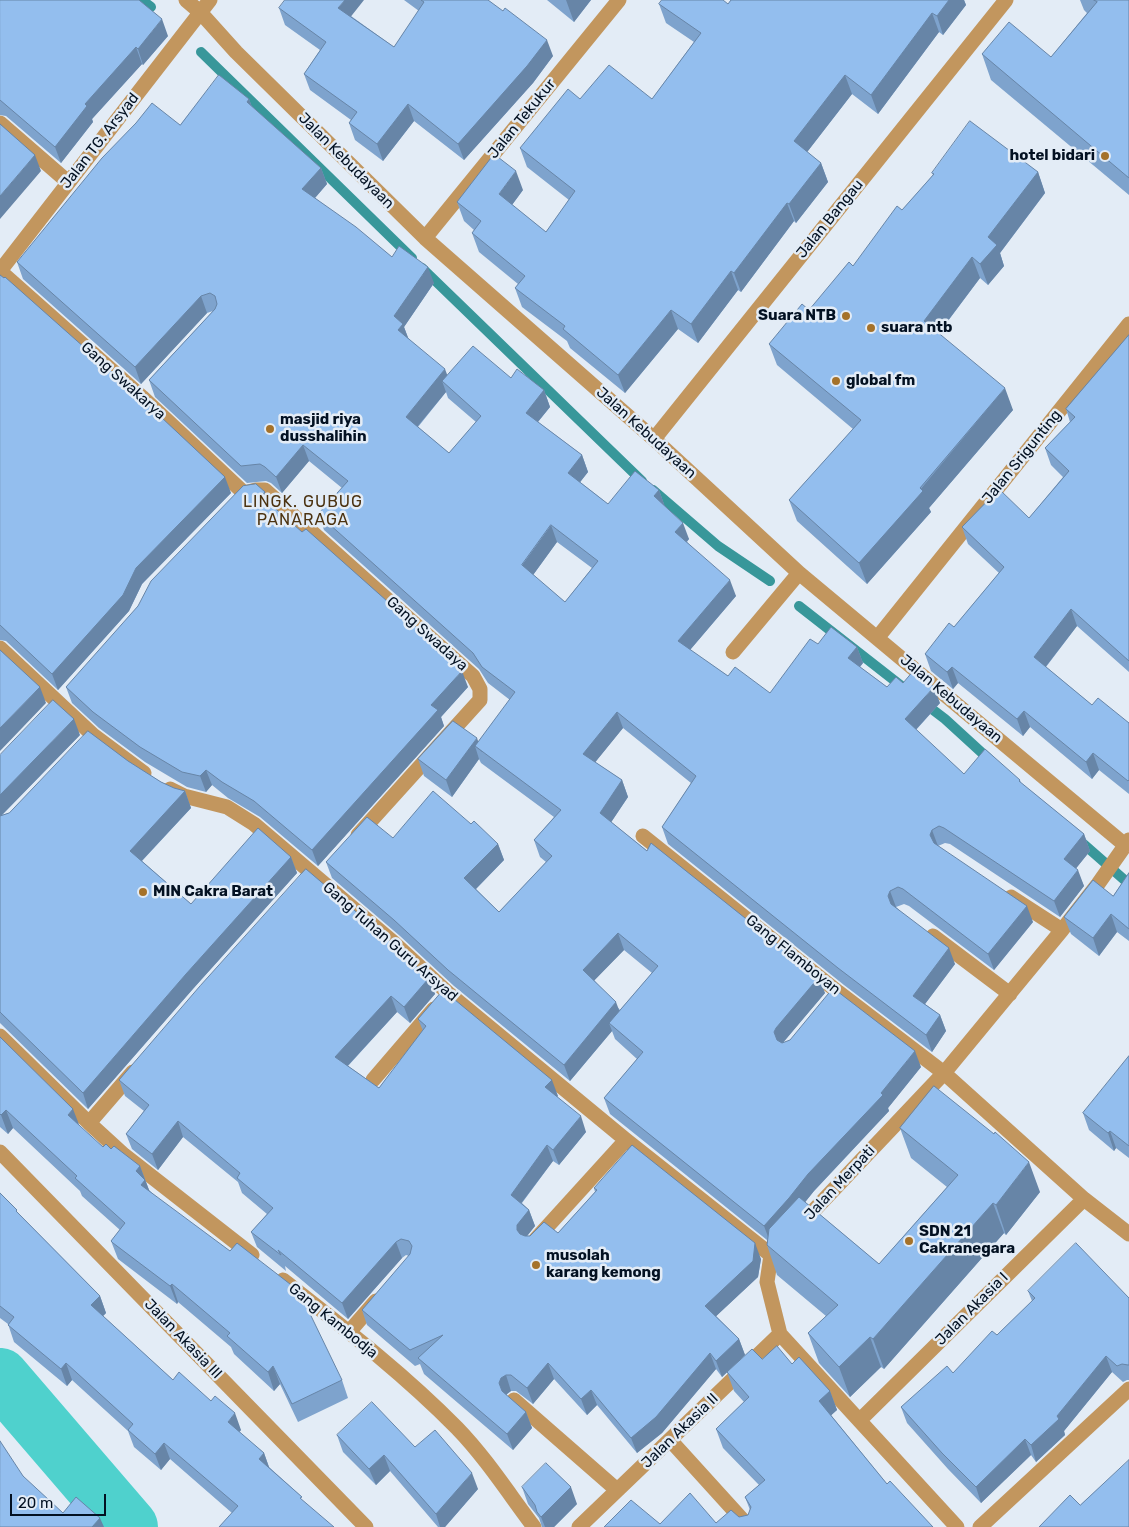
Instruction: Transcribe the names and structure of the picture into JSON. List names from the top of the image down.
{
  "streets": {
    "street": [
      "Jalan Tekukur",
      "Jalan TG. Arsyad",
      "Jalan Kebudayaan",
      "Jalan Bangau",
      "Gang Swakarya",
      "Jalan Srigunting",
      "Gang Swadaya",
      "Gang Tuhan Guru Arsyad",
      "Gang Flamboyan",
      "Jalan Merpati",
      "Jalan Akasia I",
      "Gang Kambodja",
      "Jalan Akasia III",
      "Jalan Akasia II"
    ]
  },
  "crossings": [
    ["Jalan Tekukur", "Jalan Kebudayaan"],
    ["Jalan TG. Arsyad", "Jalan Kebudayaan"],
    ["Jalan TG. Arsyad", "Gang Swakarya"],
    ["Jalan Kebudayaan", "Jalan Bangau"],
    ["Jalan Kebudayaan", "Jalan Srigunting"],
    ["Jalan Kebudayaan", "Jalan Merpati"],
    ["Gang Swakarya", "Gang Swadaya"],
    ["Gang Tuhan Guru Arsyad", "Jalan Merpati"],
    ["Gang Flamboyan", "Jalan Merpati"]
  ],
  "districts": ["LINGK. GUBUG PANARAGA"],
  "places": [
    "hotel bidari",
    "Suara NTB",
    "suara ntb",
    "global fm",
    "masjid riya dusshalihin",
    "MIN Cakra Barat",
    "SDN 21 Cakranegara",
    "musolah karang kemong"
  ],
  "scale_bar": "20 m"
}
